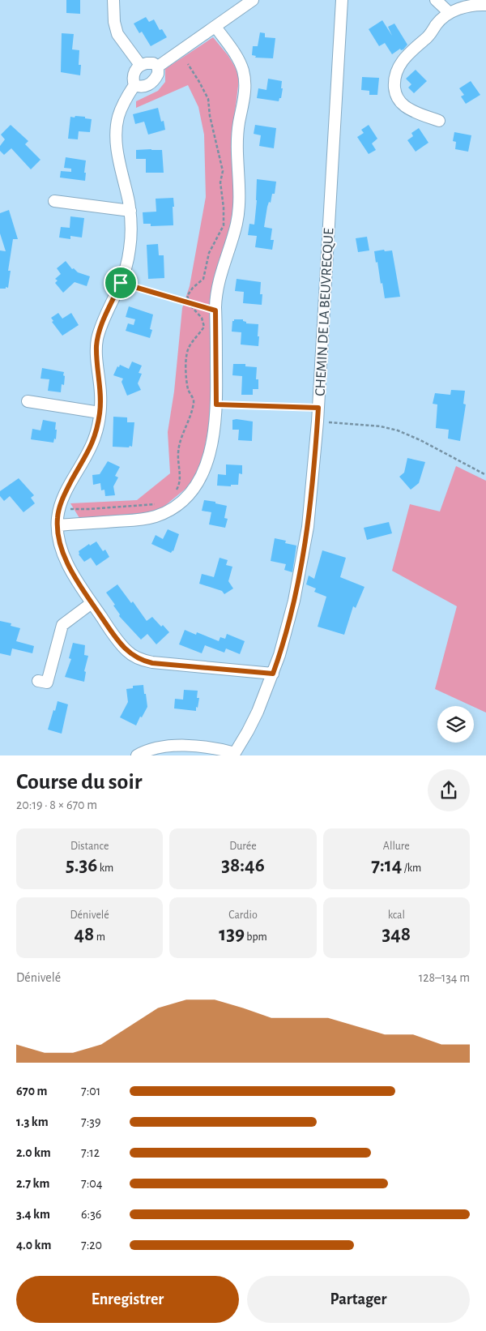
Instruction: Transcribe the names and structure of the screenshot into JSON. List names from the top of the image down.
{
  "streets": {
    "street": ["CHEMIN DE LA BEUVRECQUE"]
  },
  "page": {
    "heading": ["Course du soir", "20:19 · 8 × 670 m"],
    "stats": [
      ["Distance", "5.36 km"],
      ["Durée", "38:46"],
      ["Allure", "7:14 /km"],
      ["Dénivelé", "48 m"],
      ["Cardio", "139 bpm"],
      ["kcal", "348"]
    ],
    "chart": ["Dénivelé", "128–134 m"],
    "list": [
      {
        "name": "670 m",
        "note": "7:01"
      },
      {
        "name": "1.3 km",
        "note": "7:39"
      },
      {
        "name": "2.0 km",
        "note": "7:12"
      },
      {
        "name": "2.7 km",
        "note": "7:04"
      },
      {
        "name": "3.4 km",
        "note": "6:36"
      },
      {
        "name": "4.0 km",
        "note": "7:20"
      }
    ],
    "buttons": ["Enregistrer", "Partager"]
  }
}
